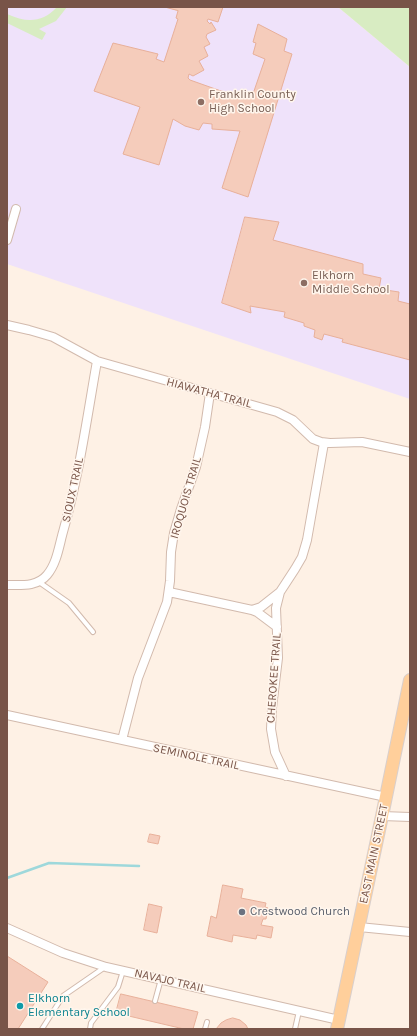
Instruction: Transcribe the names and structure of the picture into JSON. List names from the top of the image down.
{
  "streets": {
    "main road": ["EAST MAIN STREET"],
    "street": [
      "HIAWATHA TRAIL",
      "SIOUX TRAIL",
      "IROQUOIS TRAIL",
      "CHEROKEE TRAIL",
      "SEMINOLE TRAIL",
      "NAVAJO TRAIL"
    ]
  },
  "crossings": [
    ["HIAWATHA TRAIL", "SIOUX TRAIL"],
    ["HIAWATHA TRAIL", "IROQUOIS TRAIL"],
    ["HIAWATHA TRAIL", "CHEROKEE TRAIL"],
    ["IROQUOIS TRAIL", "SEMINOLE TRAIL"],
    ["CHEROKEE TRAIL", "SEMINOLE TRAIL"],
    ["SEMINOLE TRAIL", "EAST MAIN STREET"],
    ["EAST MAIN STREET", "NAVAJO TRAIL"]
  ],
  "places": [
    "Franklin County High School",
    "Elkhorn Middle School",
    "Crestwood Church",
    "Elkhorn Elementary School"
  ]
}
